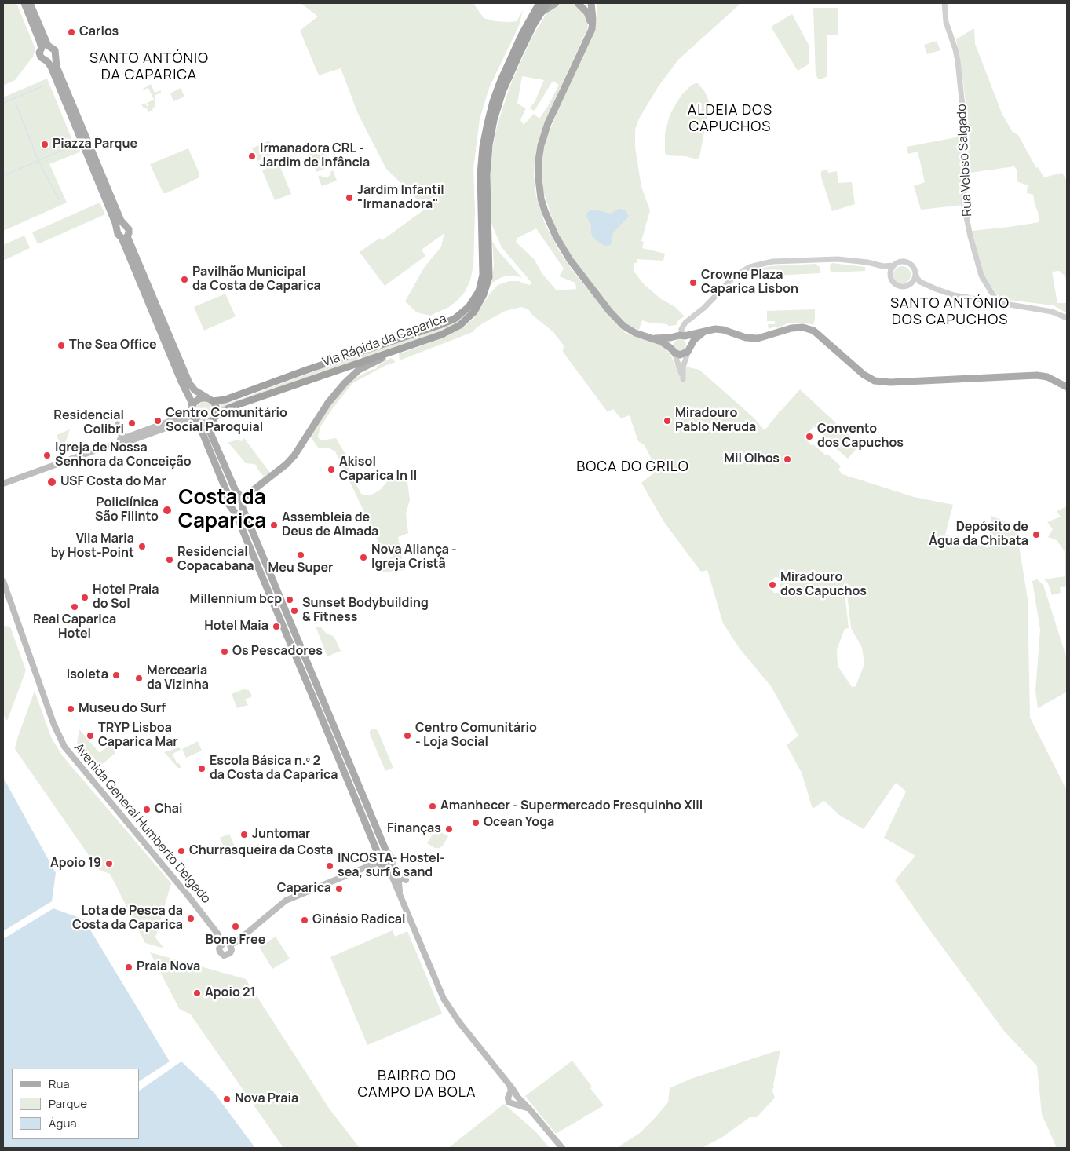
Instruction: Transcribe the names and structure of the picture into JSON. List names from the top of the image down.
{
  "streets": {
    "highway": ["Via Rápida da Caparica"],
    "main road": ["Avenida General Humberto Delgado"],
    "street": ["Rua Veloso Salgado"]
  },
  "districts": [
    "SANTO ANTÓNIO DA CAPARICA",
    "ALDEIA DOS CAPUCHOS",
    "SANTO ANTÓNIO DOS CAPUCHOS",
    "BOCA DO GRILO",
    "Costa da Caparica",
    "BAIRRO DO CAMPO DA BOLA"
  ],
  "places": [
    "Carlos",
    "Piazza Parque",
    "Irmanadora CRL - Jardim de Infância",
    "Jardim Infantil \"Irmanadora\"",
    "Pavilhão Municipal da Costa de Caparica",
    "Crowne Plaza Caparica Lisbon",
    "The Sea Office",
    "Centro Comunitário Social Paroquial",
    "Miradouro Pablo Neruda",
    "Residencial Colibri",
    "Convento dos Capuchos",
    "Igreja de Nossa Senhora da Conceição",
    "Mil Olhos",
    "Akisol Caparica In II",
    "USF Costa do Mar",
    "Policlínica São Filinto",
    "Assembleia de Deus de Almada",
    "Depósito de Água da Chibata",
    "Vila Maria by Host-Point",
    "Meu Super",
    "Nova Aliança - Igreja Cristã",
    "Residencial Copacabana",
    "Miradouro dos Capuchos",
    "Hotel Praia do Sol",
    "Millennium bcp",
    "Real Caparica Hotel",
    "Sunset Bodybuilding & Fitness",
    "Hotel Maia",
    "Os Pescadores",
    "Isoleta",
    "Mercearia da Vizinha",
    "Museu do Surf",
    "TRYP Lisboa Caparica Mar",
    "Centro Comunitário - Loja Social",
    "Escola Básica n.º 2 da Costa da Caparica",
    "Amanhecer - Supermercado Fresquinho XIII",
    "Chai",
    "Ocean Yoga",
    "Finanças",
    "Juntomar",
    "Churrasqueira da Costa",
    "Apoio 19",
    "INCOSTA- Hostel- sea, surf & sand",
    "Caparica",
    "Lota de Pesca da Costa da Caparica",
    "Ginásio Radical",
    "Bone Free",
    "Praia Nova",
    "Apoio 21",
    "Nova Praia"
  ],
  "legend": ["Rua", "Parque", "Água"]
}
